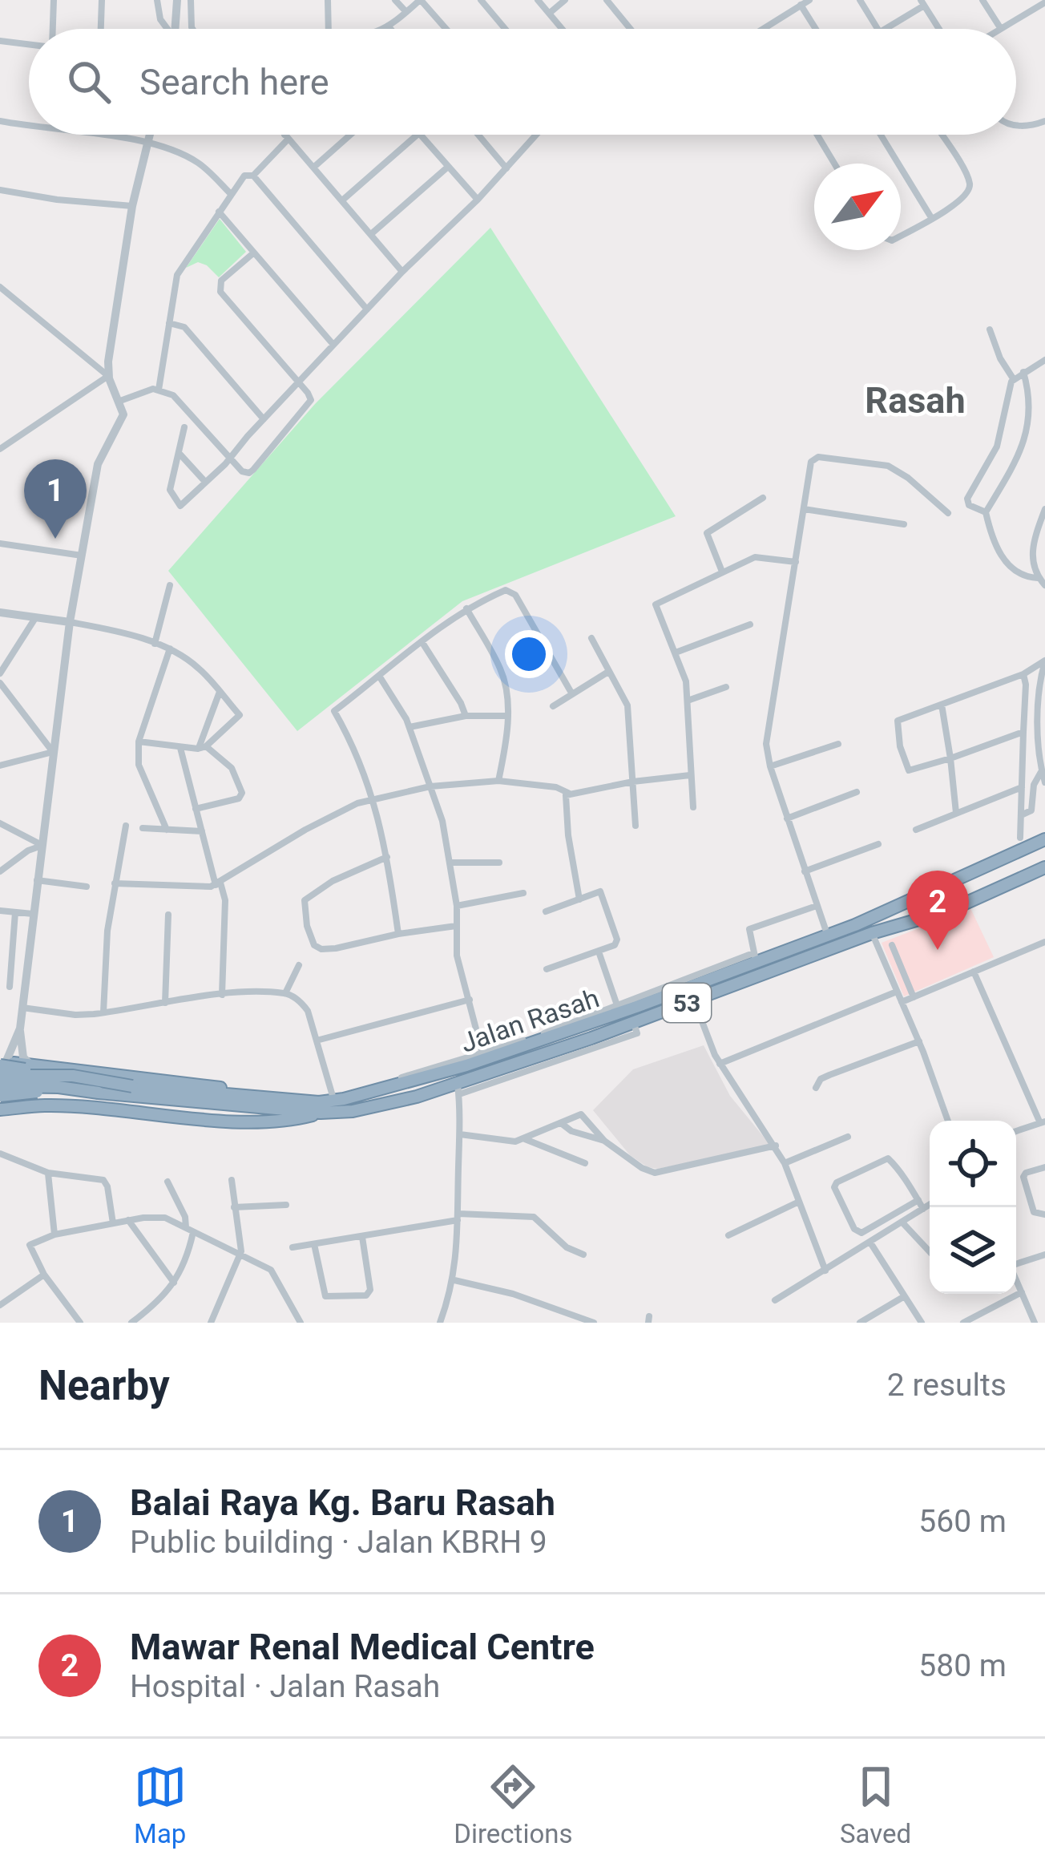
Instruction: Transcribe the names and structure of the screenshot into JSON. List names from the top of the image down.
{
  "streets": {
    "highway": ["53", "Jalan Rasah"]
  },
  "districts": ["Rasah"],
  "north": "top right",
  "page": {
    "search": "Search here",
    "pins": ["1", "2"],
    "heading": ["Nearby", "2 results"],
    "list": [
      {
        "mark": "1",
        "name": "Balai Raya Kg. Baru Rasah",
        "note": "Public building · Jalan KBRH 9",
        "value": "560 m"
      },
      {
        "mark": "2",
        "name": "Mawar Renal Medical Centre",
        "note": "Hospital · Jalan Rasah",
        "value": "580 m"
      }
    ],
    "nav": ["Map", "Directions", "Saved"]
  }
}
